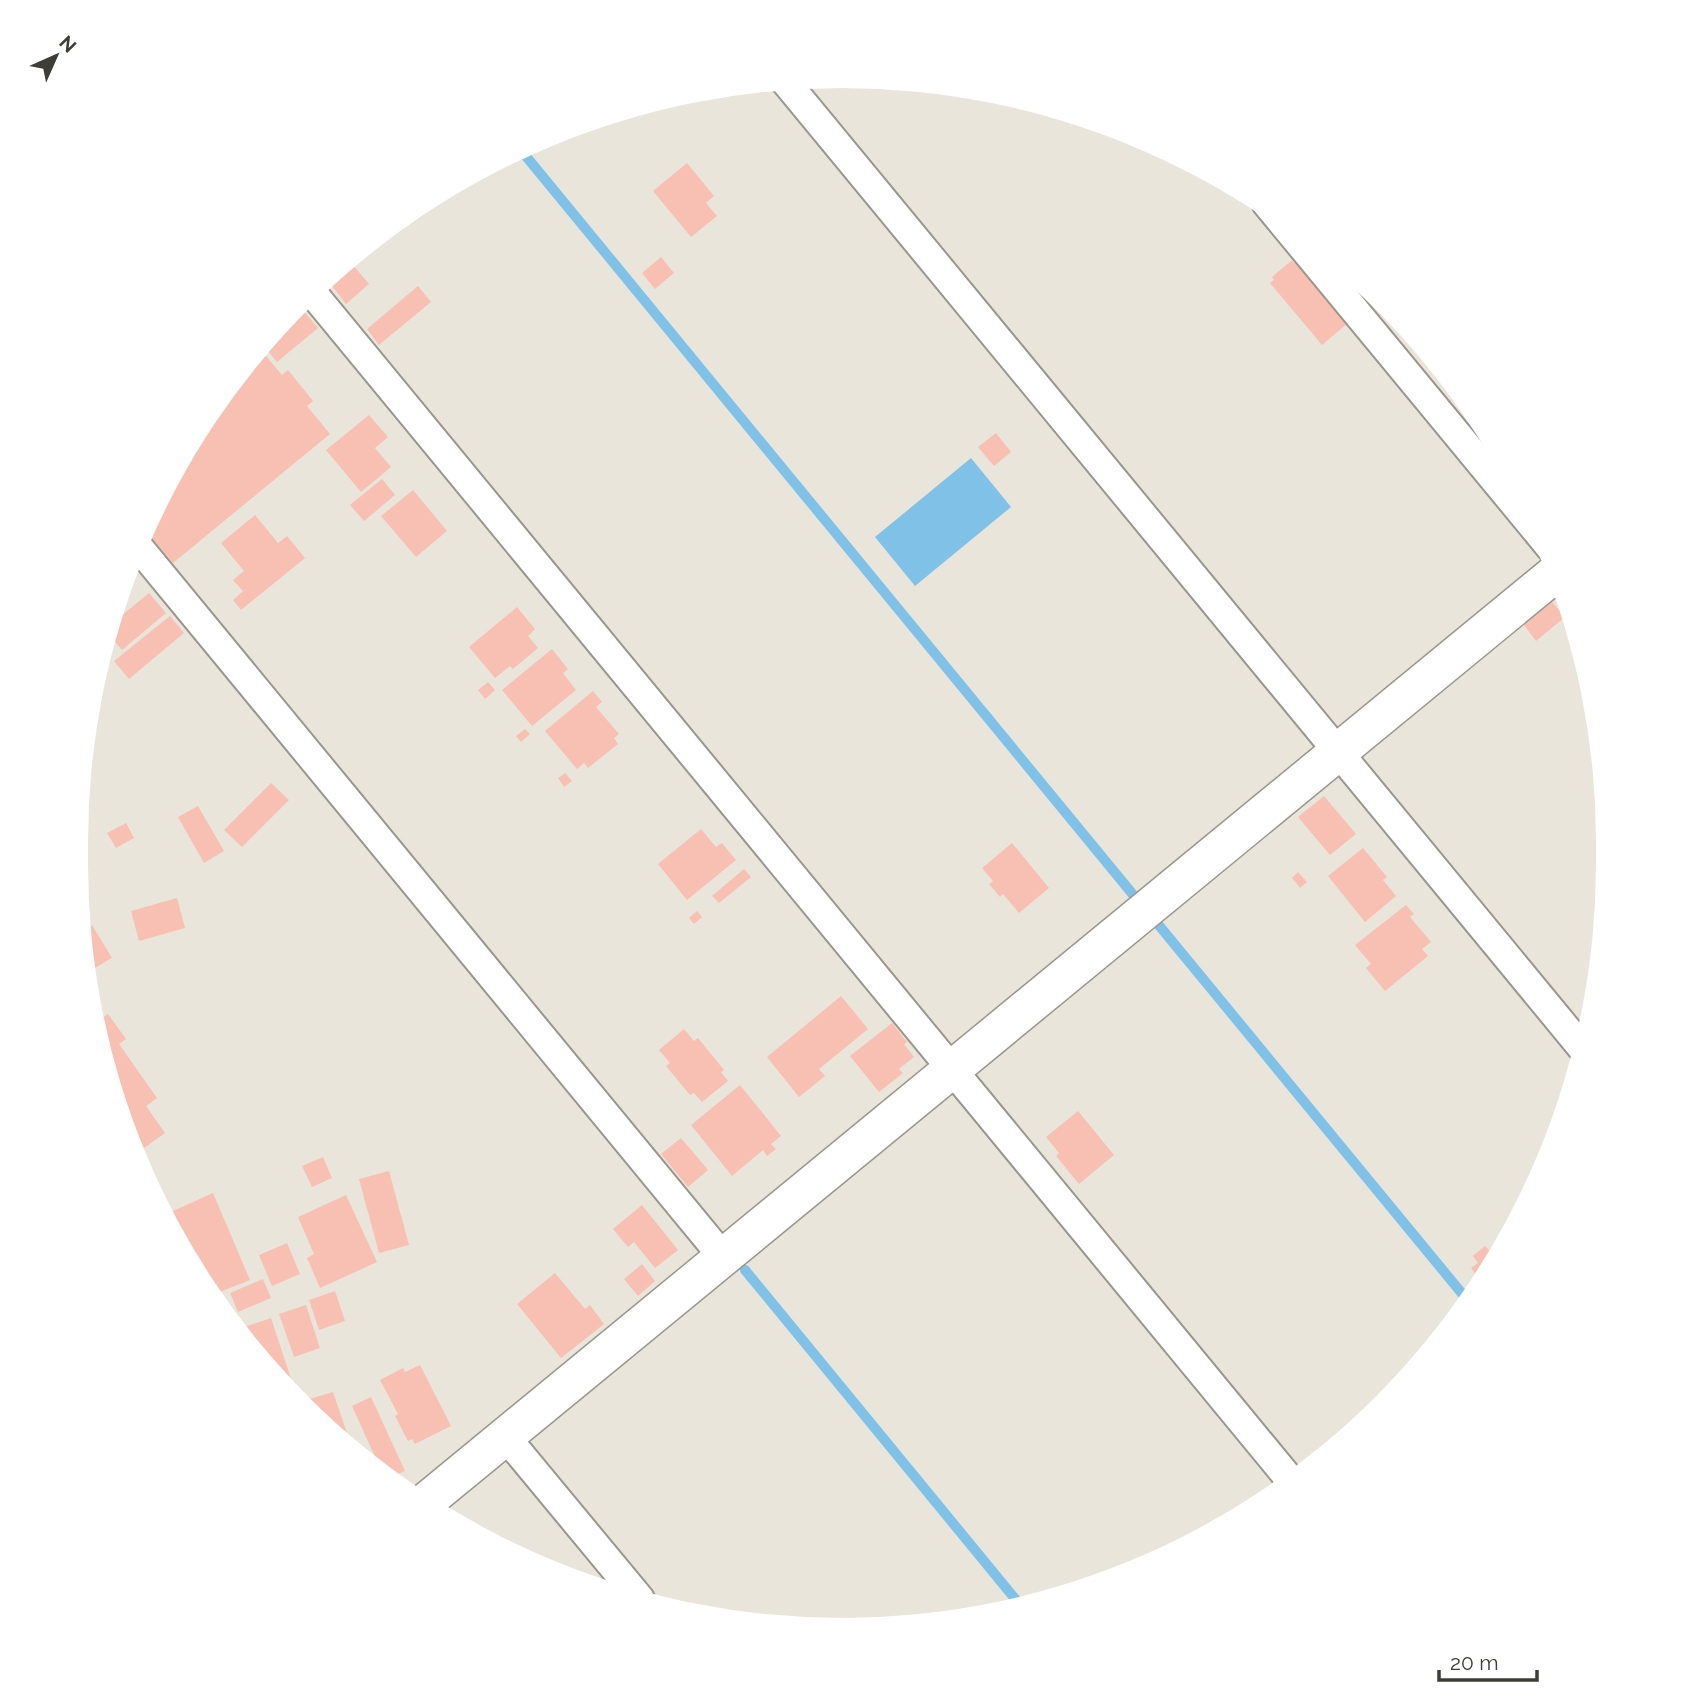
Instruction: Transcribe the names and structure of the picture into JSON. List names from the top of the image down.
{
  "scale_bar": "20 m",
  "north": "top right"
}
